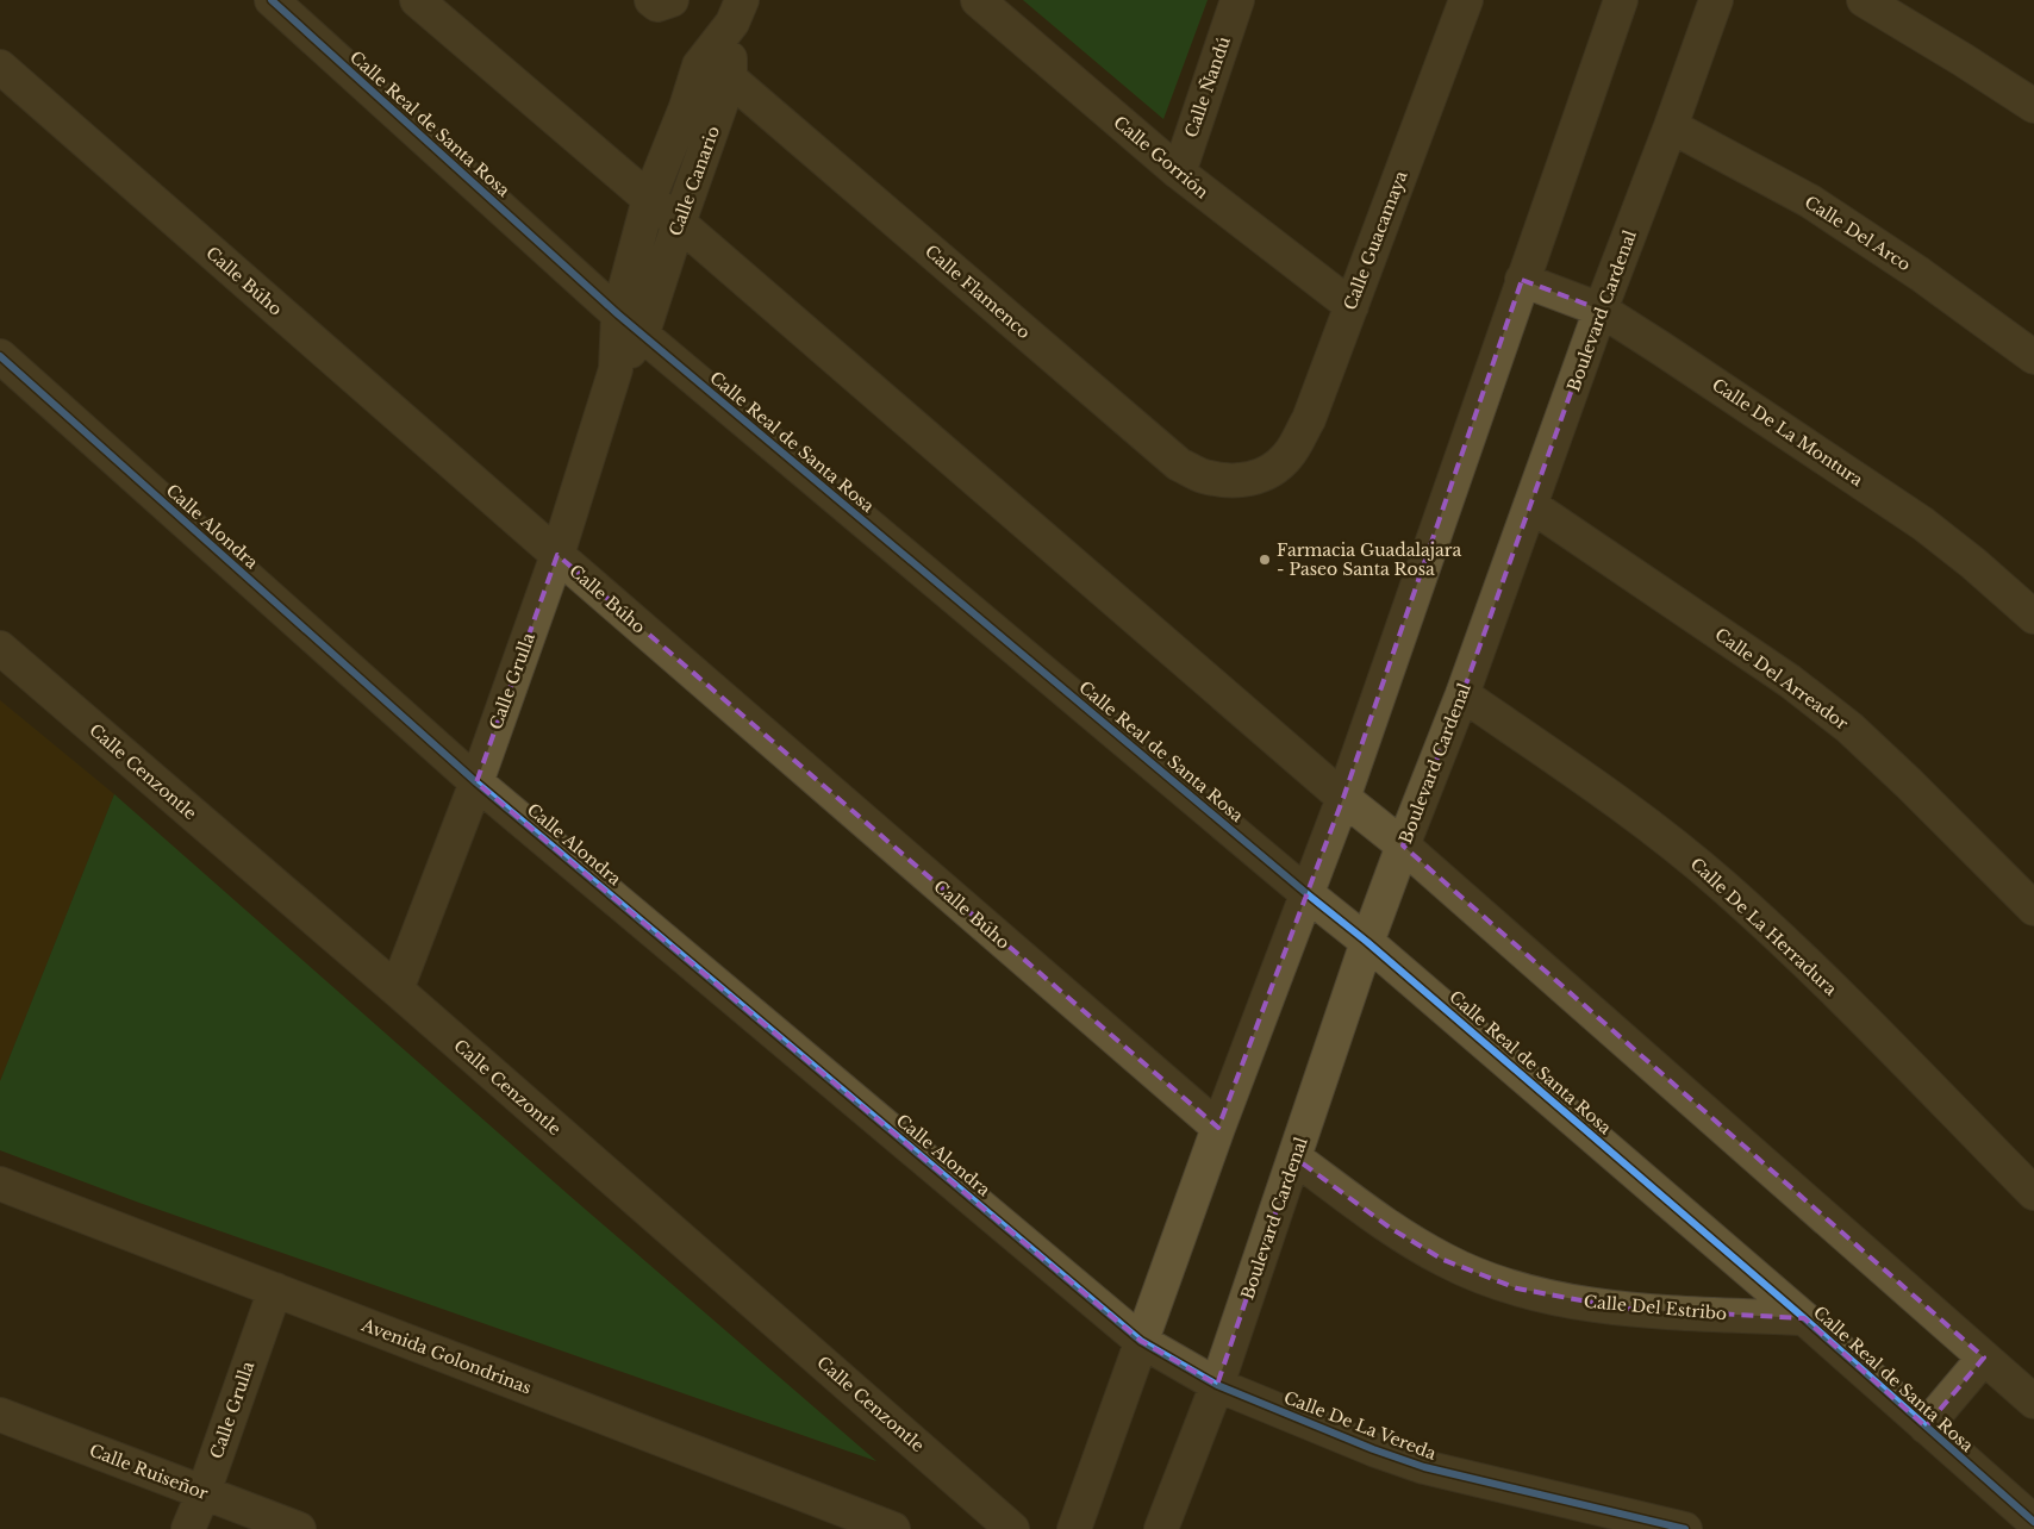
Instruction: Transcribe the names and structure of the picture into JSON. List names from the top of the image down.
{
  "streets": {
    "street": [
      "Calle Ñandú",
      "Calle Real de Santa Rosa",
      "Calle Gorrión",
      "Calle Canario",
      "Calle Del Arco",
      "Calle Guacamaya",
      "Calle Búho",
      "Calle Flamenco",
      "Boulevard Cardenal",
      "Calle De La Montura",
      "Calle Alondra",
      "Calle Del Arreador",
      "Calle Grulla",
      "Calle Cenzontle",
      "Calle De La Herradura",
      "Calle Del Estribo",
      "Avenida Golondrinas",
      "Calle De La Vereda",
      "Calle Ruiseñor"
    ]
  },
  "crossings": [
    ["Calle Ñandú", "Calle Gorrión"],
    ["Calle Real de Santa Rosa", "Calle Canario"],
    ["Calle Real de Santa Rosa", "Boulevard Cardenal"],
    ["Calle Real de Santa Rosa", "Calle Grulla"],
    ["Calle Real de Santa Rosa", "Calle Del Estribo"],
    ["Calle Gorrión", "Calle Guacamaya"],
    ["Calle Canario", "Calle Flamenco"],
    ["Calle Canario", "Calle Grulla"],
    ["Calle Del Arco", "Boulevard Cardenal"],
    ["Calle Guacamaya", "Calle Flamenco"],
    ["Calle Búho", "Calle Grulla"],
    ["Boulevard Cardenal", "Calle De La Montura"],
    ["Boulevard Cardenal", "Calle Del Arreador"],
    ["Boulevard Cardenal", "Calle De La Herradura"],
    ["Boulevard Cardenal", "Calle Del Estribo"],
    ["Boulevard Cardenal", "Calle De La Vereda"],
    ["Calle Alondra", "Calle Grulla"],
    ["Calle Alondra", "Calle De La Vereda"],
    ["Calle Grulla", "Calle Cenzontle"],
    ["Calle Grulla", "Avenida Golondrinas"],
    ["Calle Grulla", "Calle Ruiseñor"]
  ],
  "places": ["Farmacia Guadalajara - Paseo Santa Rosa"]
}
